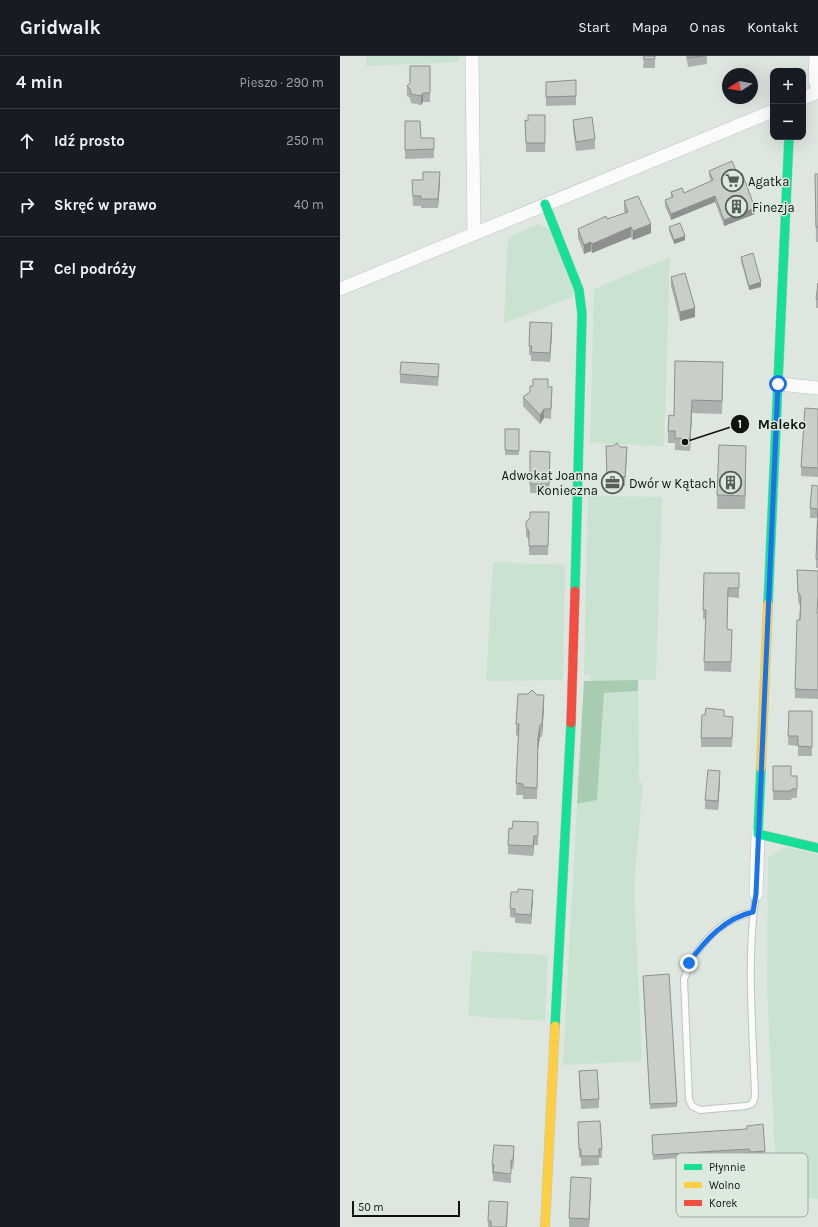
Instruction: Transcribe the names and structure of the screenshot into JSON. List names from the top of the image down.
{
  "places": {
    "supermarket": ["Agatka"],
    "building": ["Finezja", "Dwór w Kątach"],
    "other": ["Maleko"],
    "office": ["Adwokat Joanna Konieczna"]
  },
  "legend": ["Płynnie", "Wolno", "Korek"],
  "scale_bar": "50 m",
  "north": "left",
  "page": {
    "header": "Gridwalk",
    "nav": [
      "Start",
      "Mapa",
      "O nas",
      "Kontakt"
    ],
    "heading": ["4 min", "Pieszo · 290 m"],
    "map_buttons": ["+", "−"],
    "list": [
      ["Idź prosto", "250 m"],
      ["Skręć w prawo", "40 m"],
      "Cel podróży"
    ],
    "scale": "50 m"
  }
}
